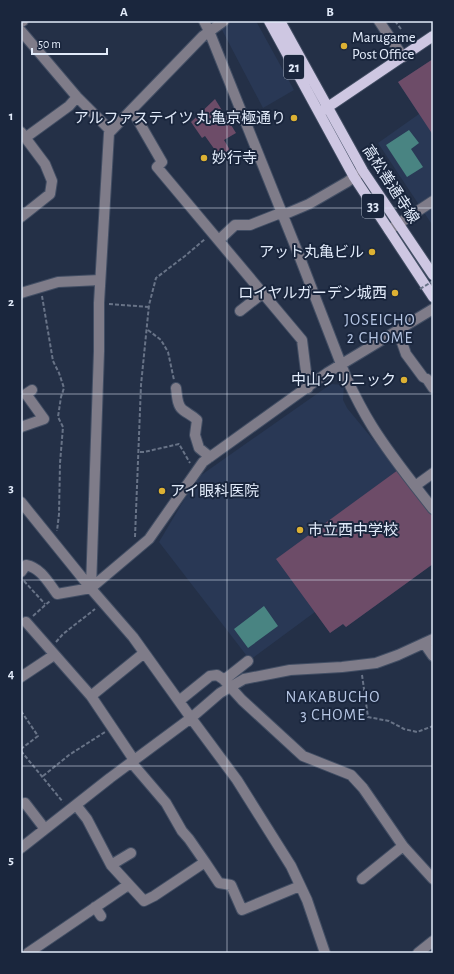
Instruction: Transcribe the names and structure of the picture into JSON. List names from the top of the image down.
{
  "streets": {
    "main road": ["21", "高松善通寺線", "33"]
  },
  "crossings": [
    ["21", "高松善通寺線"],
    ["21", "33"]
  ],
  "districts": ["JOSEICHO 2 CHOME", "NAKABUCHO 3 CHOME"],
  "places": [
    "Marugame Post Office",
    "アルファステイツ 丸亀京極通り",
    "妙行寺",
    "アット丸亀ビル",
    "ロイヤルガーデン城西",
    "中山クリニック",
    "アイ眼科医院",
    "市立西中学校"
  ],
  "scale_bar": "50 m",
  "grid": {
    "columns": ["A", "B"],
    "rows": [
      "1",
      "2",
      "3",
      "4",
      "5"
    ]
  }
}
